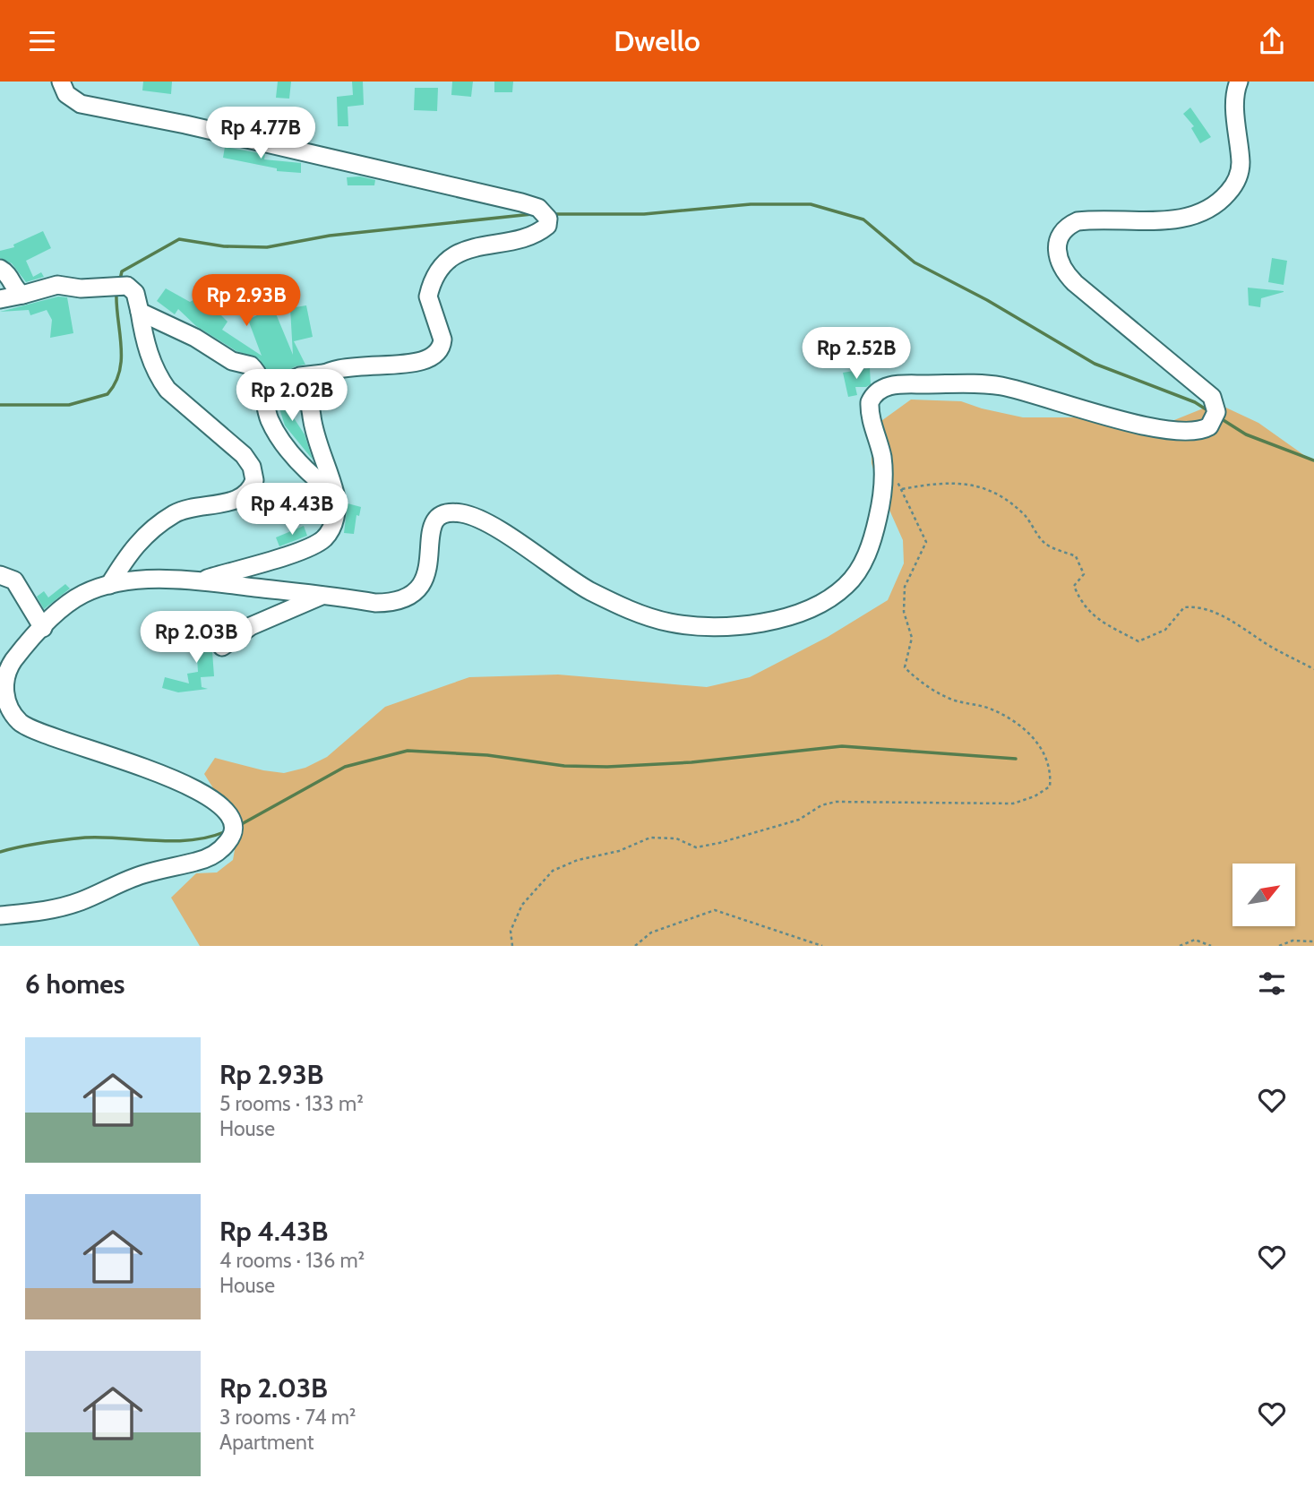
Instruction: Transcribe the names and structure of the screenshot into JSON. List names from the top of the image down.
{
  "north": "top right",
  "page": {
    "header": "Dwello",
    "price": [
      "Rp 4.77B",
      "Rp 2.93B",
      "Rp 2.52B",
      "Rp 2.02B",
      "Rp 4.43B",
      "Rp 2.03B"
    ],
    "heading": "6 homes",
    "list": [
      {
        "name": "Rp 2.93B",
        "note": "5 rooms · 133 m² · House"
      },
      {
        "name": "Rp 4.43B",
        "note": "4 rooms · 136 m² · House"
      },
      {
        "name": "Rp 2.03B",
        "note": "3 rooms · 74 m² · Apartment"
      }
    ]
  }
}
